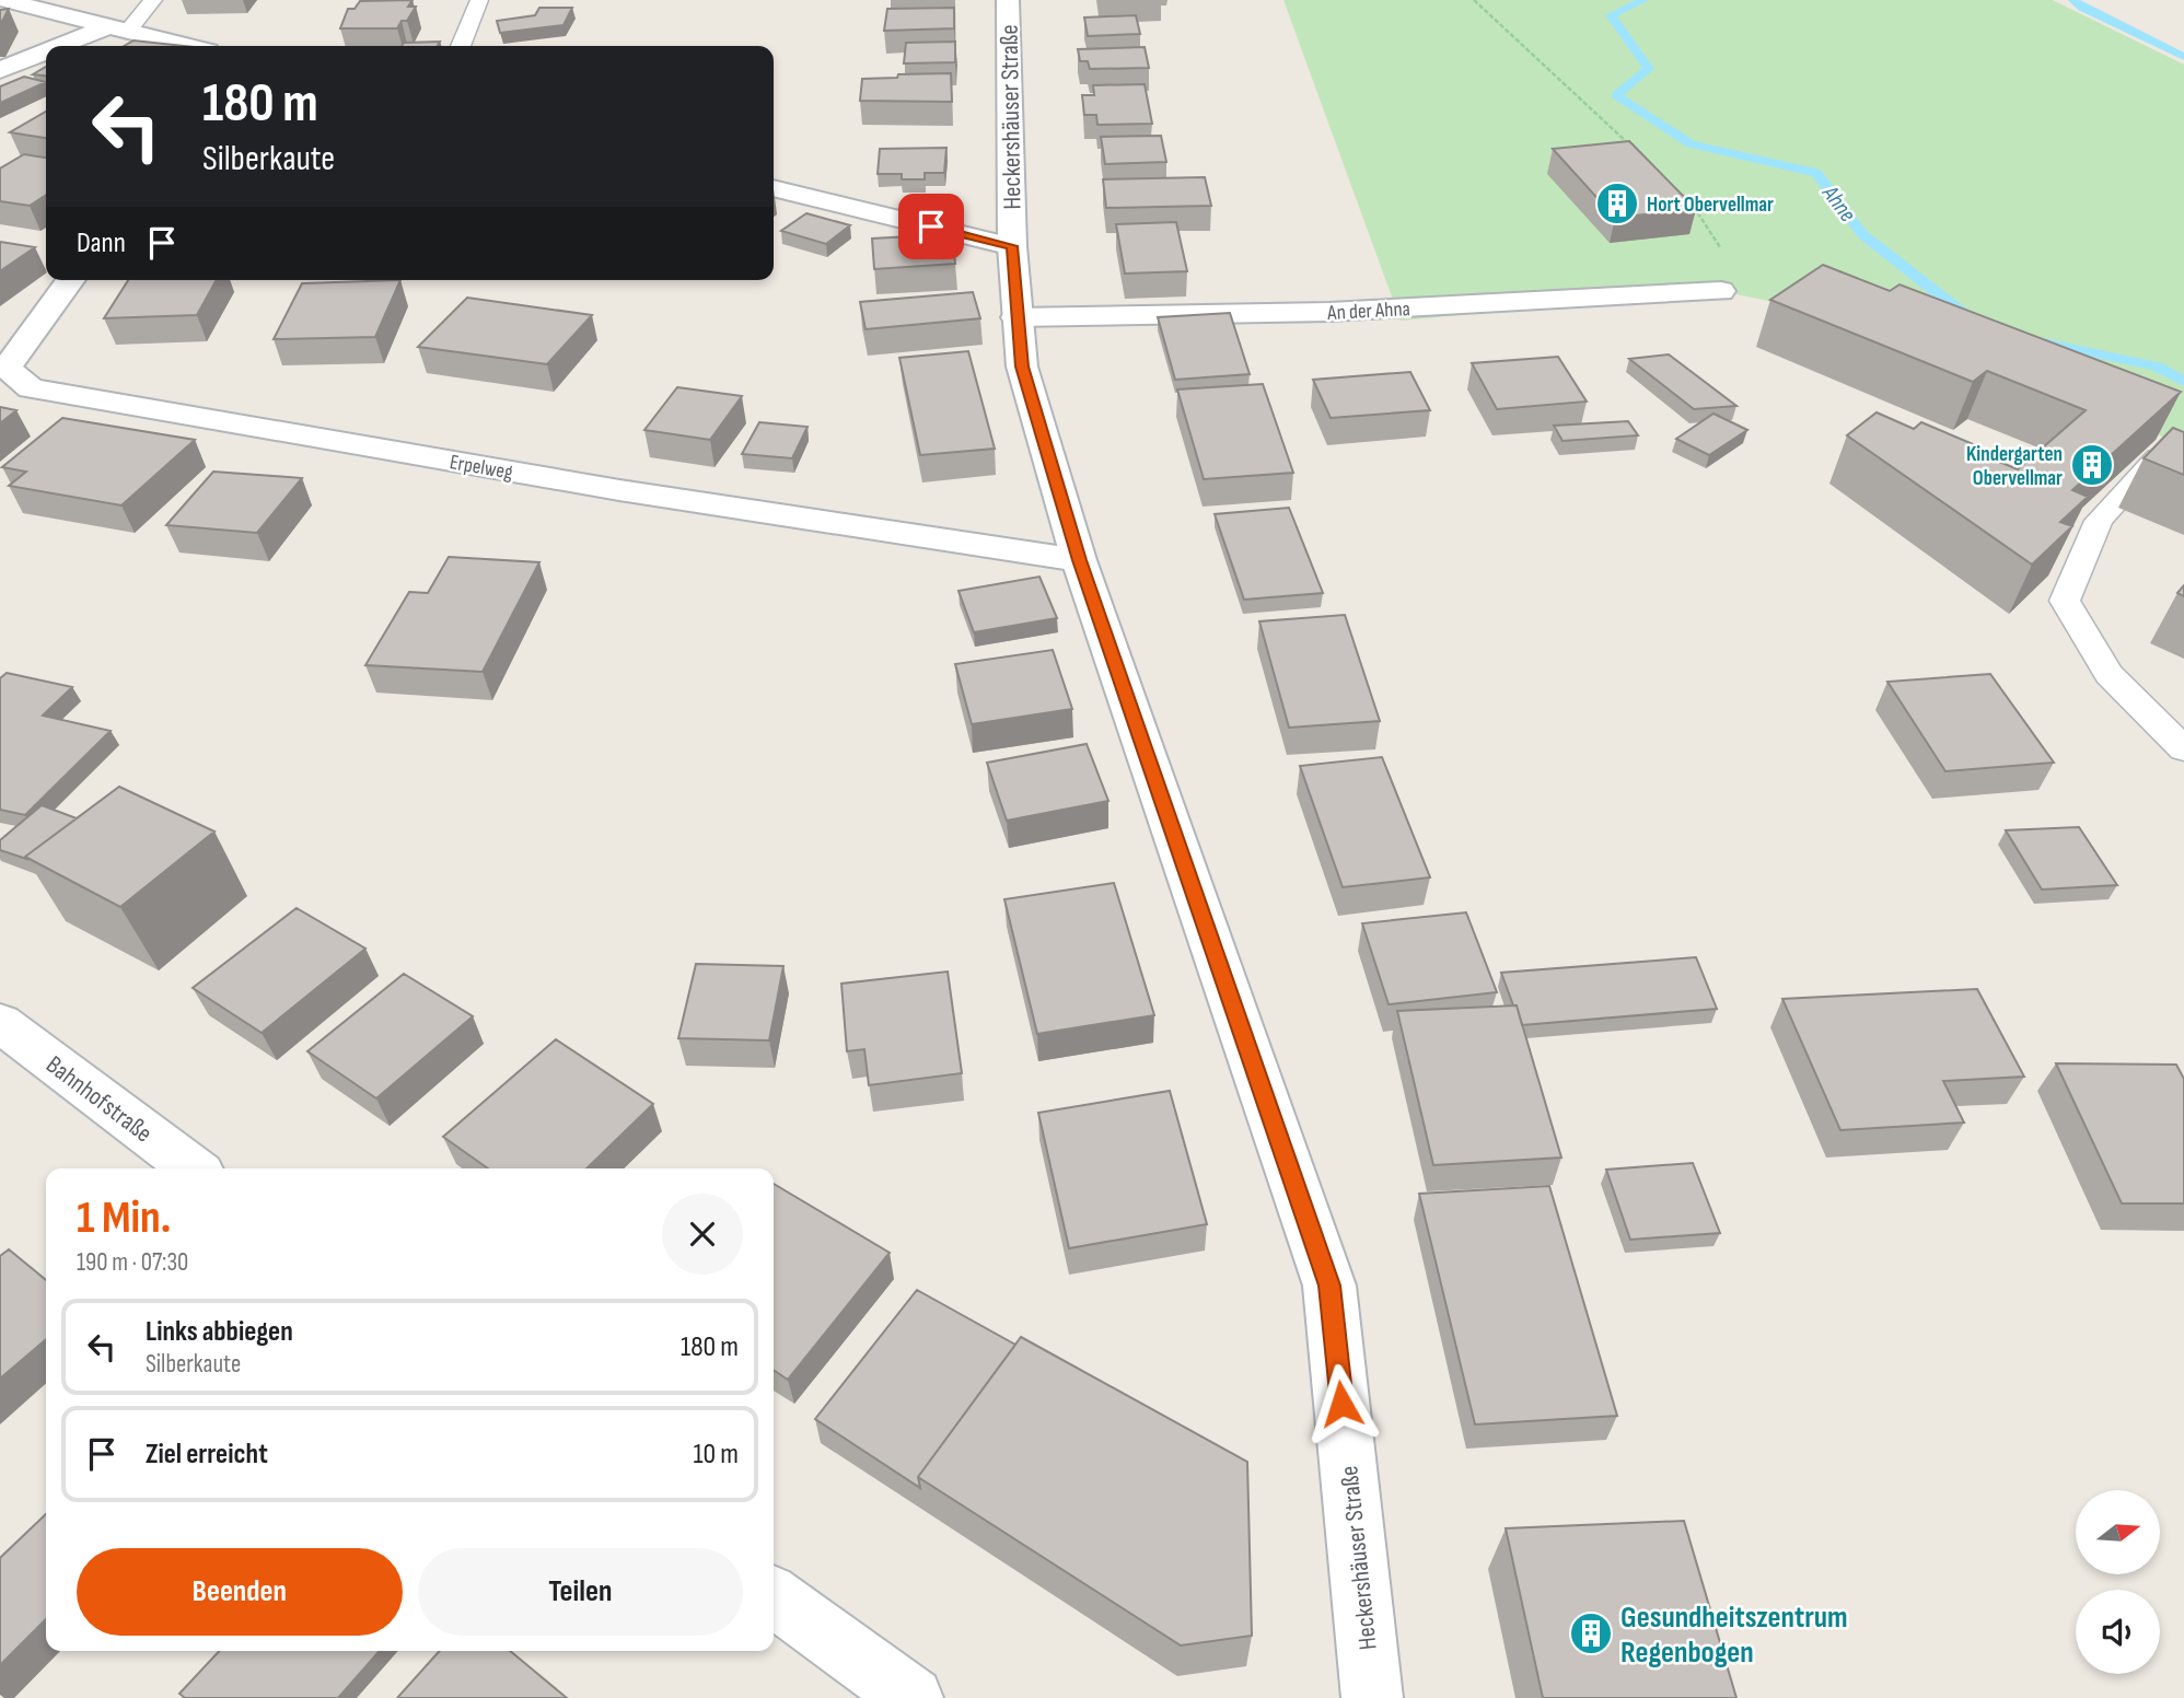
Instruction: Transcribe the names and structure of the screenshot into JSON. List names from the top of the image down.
{
  "streets": {
    "street": [
      "Heckershäuser Straße",
      "An der Ahna",
      "Erpelweg",
      "Bahnhofstraße"
    ]
  },
  "crossings": [
    ["Heckershäuser Straße", "An der Ahna"],
    ["Heckershäuser Straße", "Erpelweg"]
  ],
  "water": ["Ahne"],
  "places": {
    "building": ["Hort Obervellmar", "Kindergarten Obervellmar", "Gesundheitszentrum Regenbogen"]
  },
  "north": "right",
  "page": {
    "turn": ["180 m", "Silberkaute"],
    "then": "Dann",
    "heading": ["1 Min.", "190 m · 07:30"],
    "list": [
      {
        "name": "Links abbiegen",
        "note": "Silberkaute",
        "value": "180 m"
      },
      {
        "name": "Ziel erreicht",
        "value": "10 m"
      }
    ],
    "buttons": ["Beenden", "Teilen"]
  }
}
